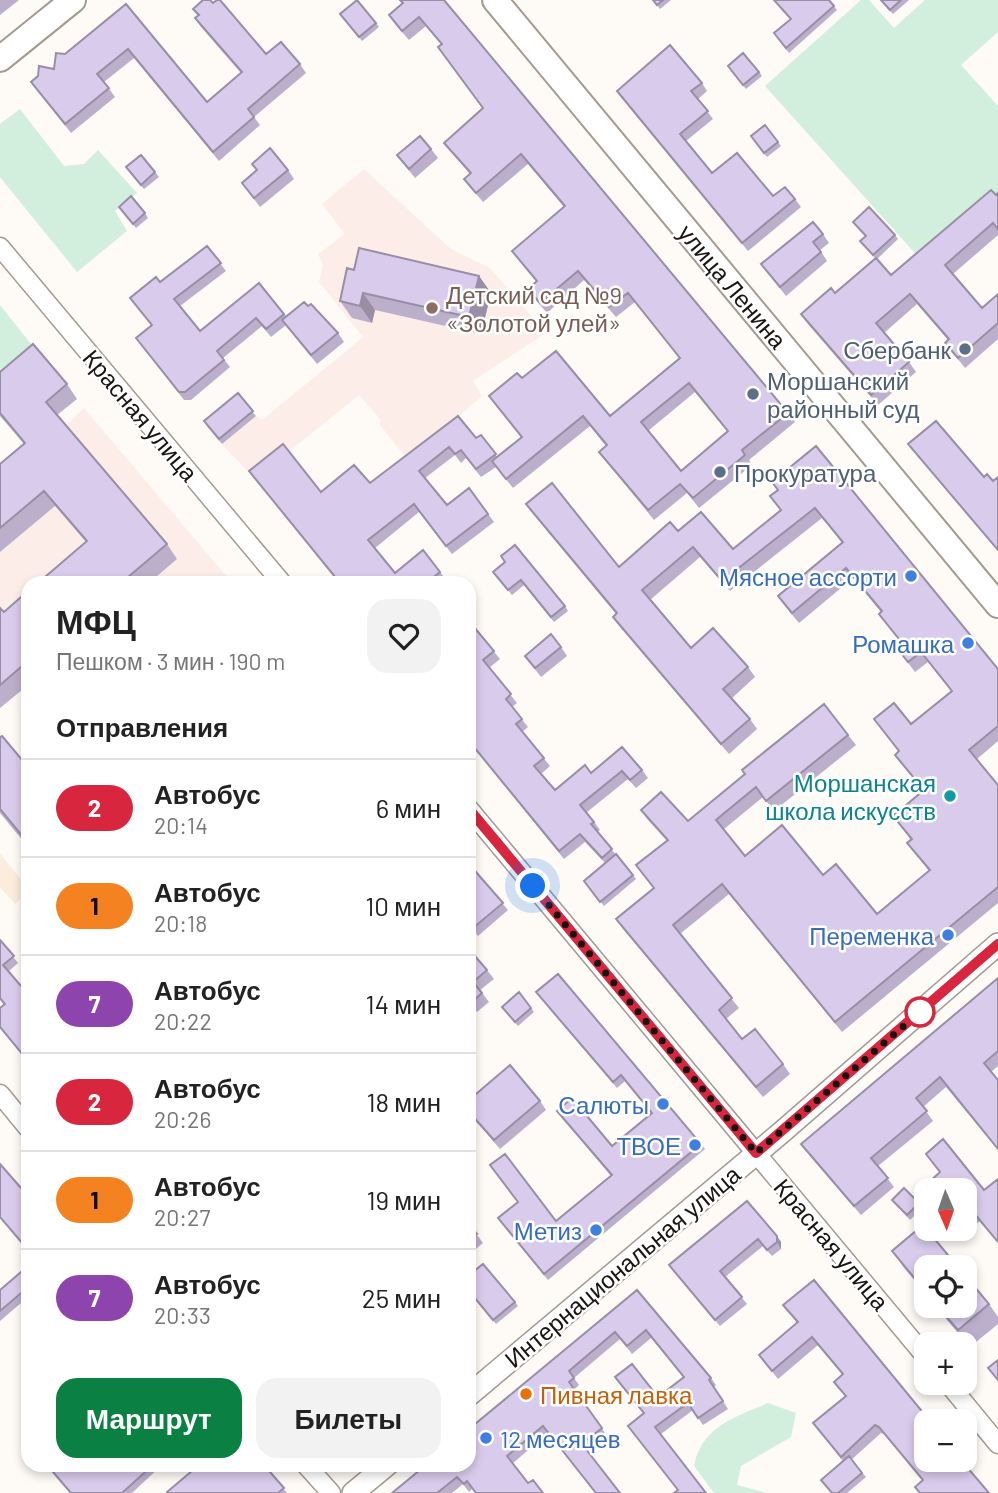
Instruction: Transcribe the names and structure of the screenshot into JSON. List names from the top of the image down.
{
  "streets": {
    "main road": ["улица Ленина"],
    "street": ["Красная улица", "Интернациональная улица"]
  },
  "crossings": [
    ["Красная улица", "Интернациональная улица"]
  ],
  "places": [
    "Детский сад №9 «Золотой улей»",
    "Сбербанк",
    "Моршанский районный суд",
    "Прокуратура",
    "Мясное ассорти",
    "Ромашка",
    "Моршанская школа искусств",
    "Переменка",
    "Салюты",
    "ТВОЕ",
    "Метиз",
    "Пивная лавка",
    "12 месяцев"
  ],
  "lines": ["bus line 2"],
  "north": "bottom",
  "page": {
    "heading": [
      ["МФЦ", "Пешком · 3 мин · 190 m"],
      "Отправления"
    ],
    "list": [
      {
        "mark": "2",
        "name": "Автобус",
        "note": "20:14",
        "value": "6 мин"
      },
      {
        "mark": "1",
        "name": "Автобус",
        "note": "20:18",
        "value": "10 мин"
      },
      {
        "mark": "7",
        "name": "Автобус",
        "note": "20:22",
        "value": "14 мин"
      },
      {
        "mark": "2",
        "name": "Автобус",
        "note": "20:26",
        "value": "18 мин"
      },
      {
        "mark": "1",
        "name": "Автобус",
        "note": "20:27",
        "value": "19 мин"
      },
      {
        "mark": "7",
        "name": "Автобус",
        "note": "20:33",
        "value": "25 мин"
      }
    ],
    "map_buttons": ["+", "−"],
    "buttons": ["Маршрут", "Билеты"]
  }
}
